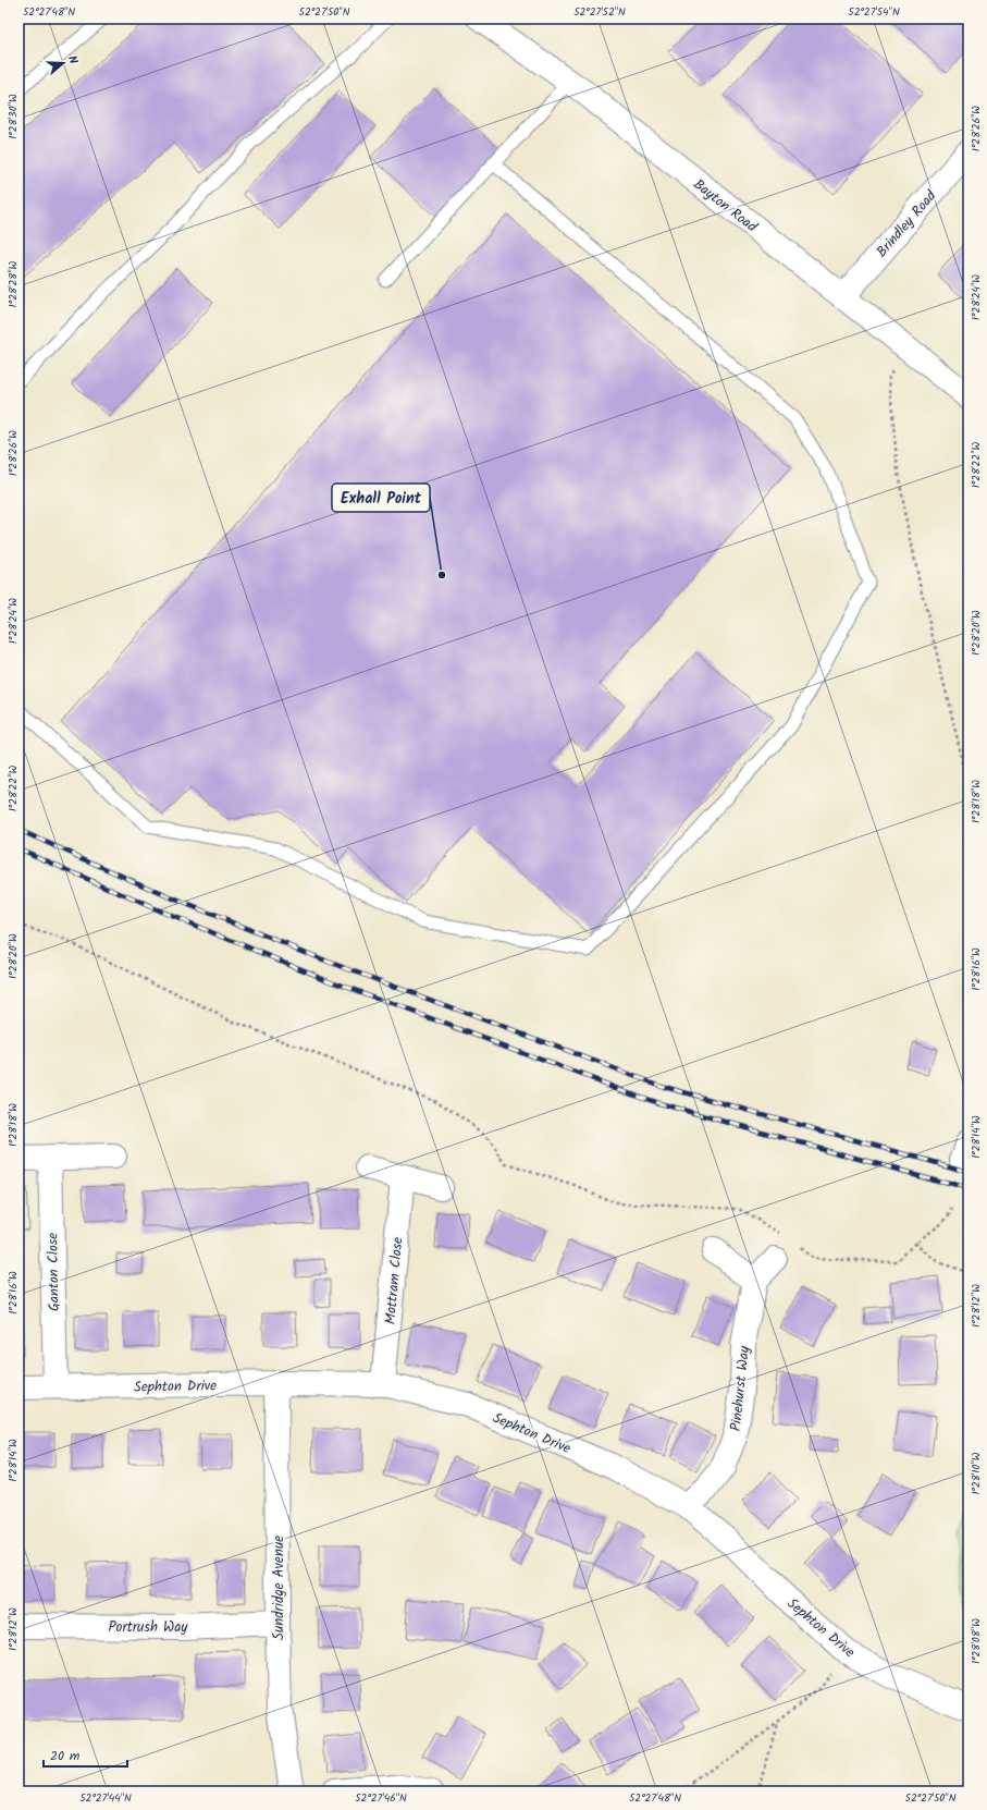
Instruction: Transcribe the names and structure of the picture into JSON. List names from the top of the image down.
{
  "streets": {
    "street": [
      "Bayton Road",
      "Brindley Road",
      "Ganton Close",
      "Mottram Close",
      "Sephton Drive",
      "Pinehurst Way",
      "Sundridge Avenue",
      "Portrush Way"
    ]
  },
  "crossings": [
    ["Bayton Road", "Brindley Road"],
    ["Ganton Close", "Sephton Drive"],
    ["Mottram Close", "Sephton Drive"],
    ["Sephton Drive", "Pinehurst Way"],
    ["Sephton Drive", "Sundridge Avenue"],
    ["Sundridge Avenue", "Portrush Way"]
  ],
  "places": ["Exhall Point"],
  "scale_bar": "20 m",
  "north": "right",
  "coordinates": [
    "52°27'48\"N",
    "52°27'50\"N",
    "52°27'52\"N",
    "52°27'54\"N",
    "1°28'30\"W",
    "1°28'26\"W",
    "1°28'28\"W",
    "1°28'24\"W",
    "1°28'22\"W",
    "1°28'20\"W",
    "1°28'18\"W",
    "1°28'16\"W",
    "1°28'14\"W",
    "1°28'12\"W",
    "1°28'10\"W",
    "1°28'08\"W",
    "52°27'44\"N",
    "52°27'46\"N"
  ]
}
